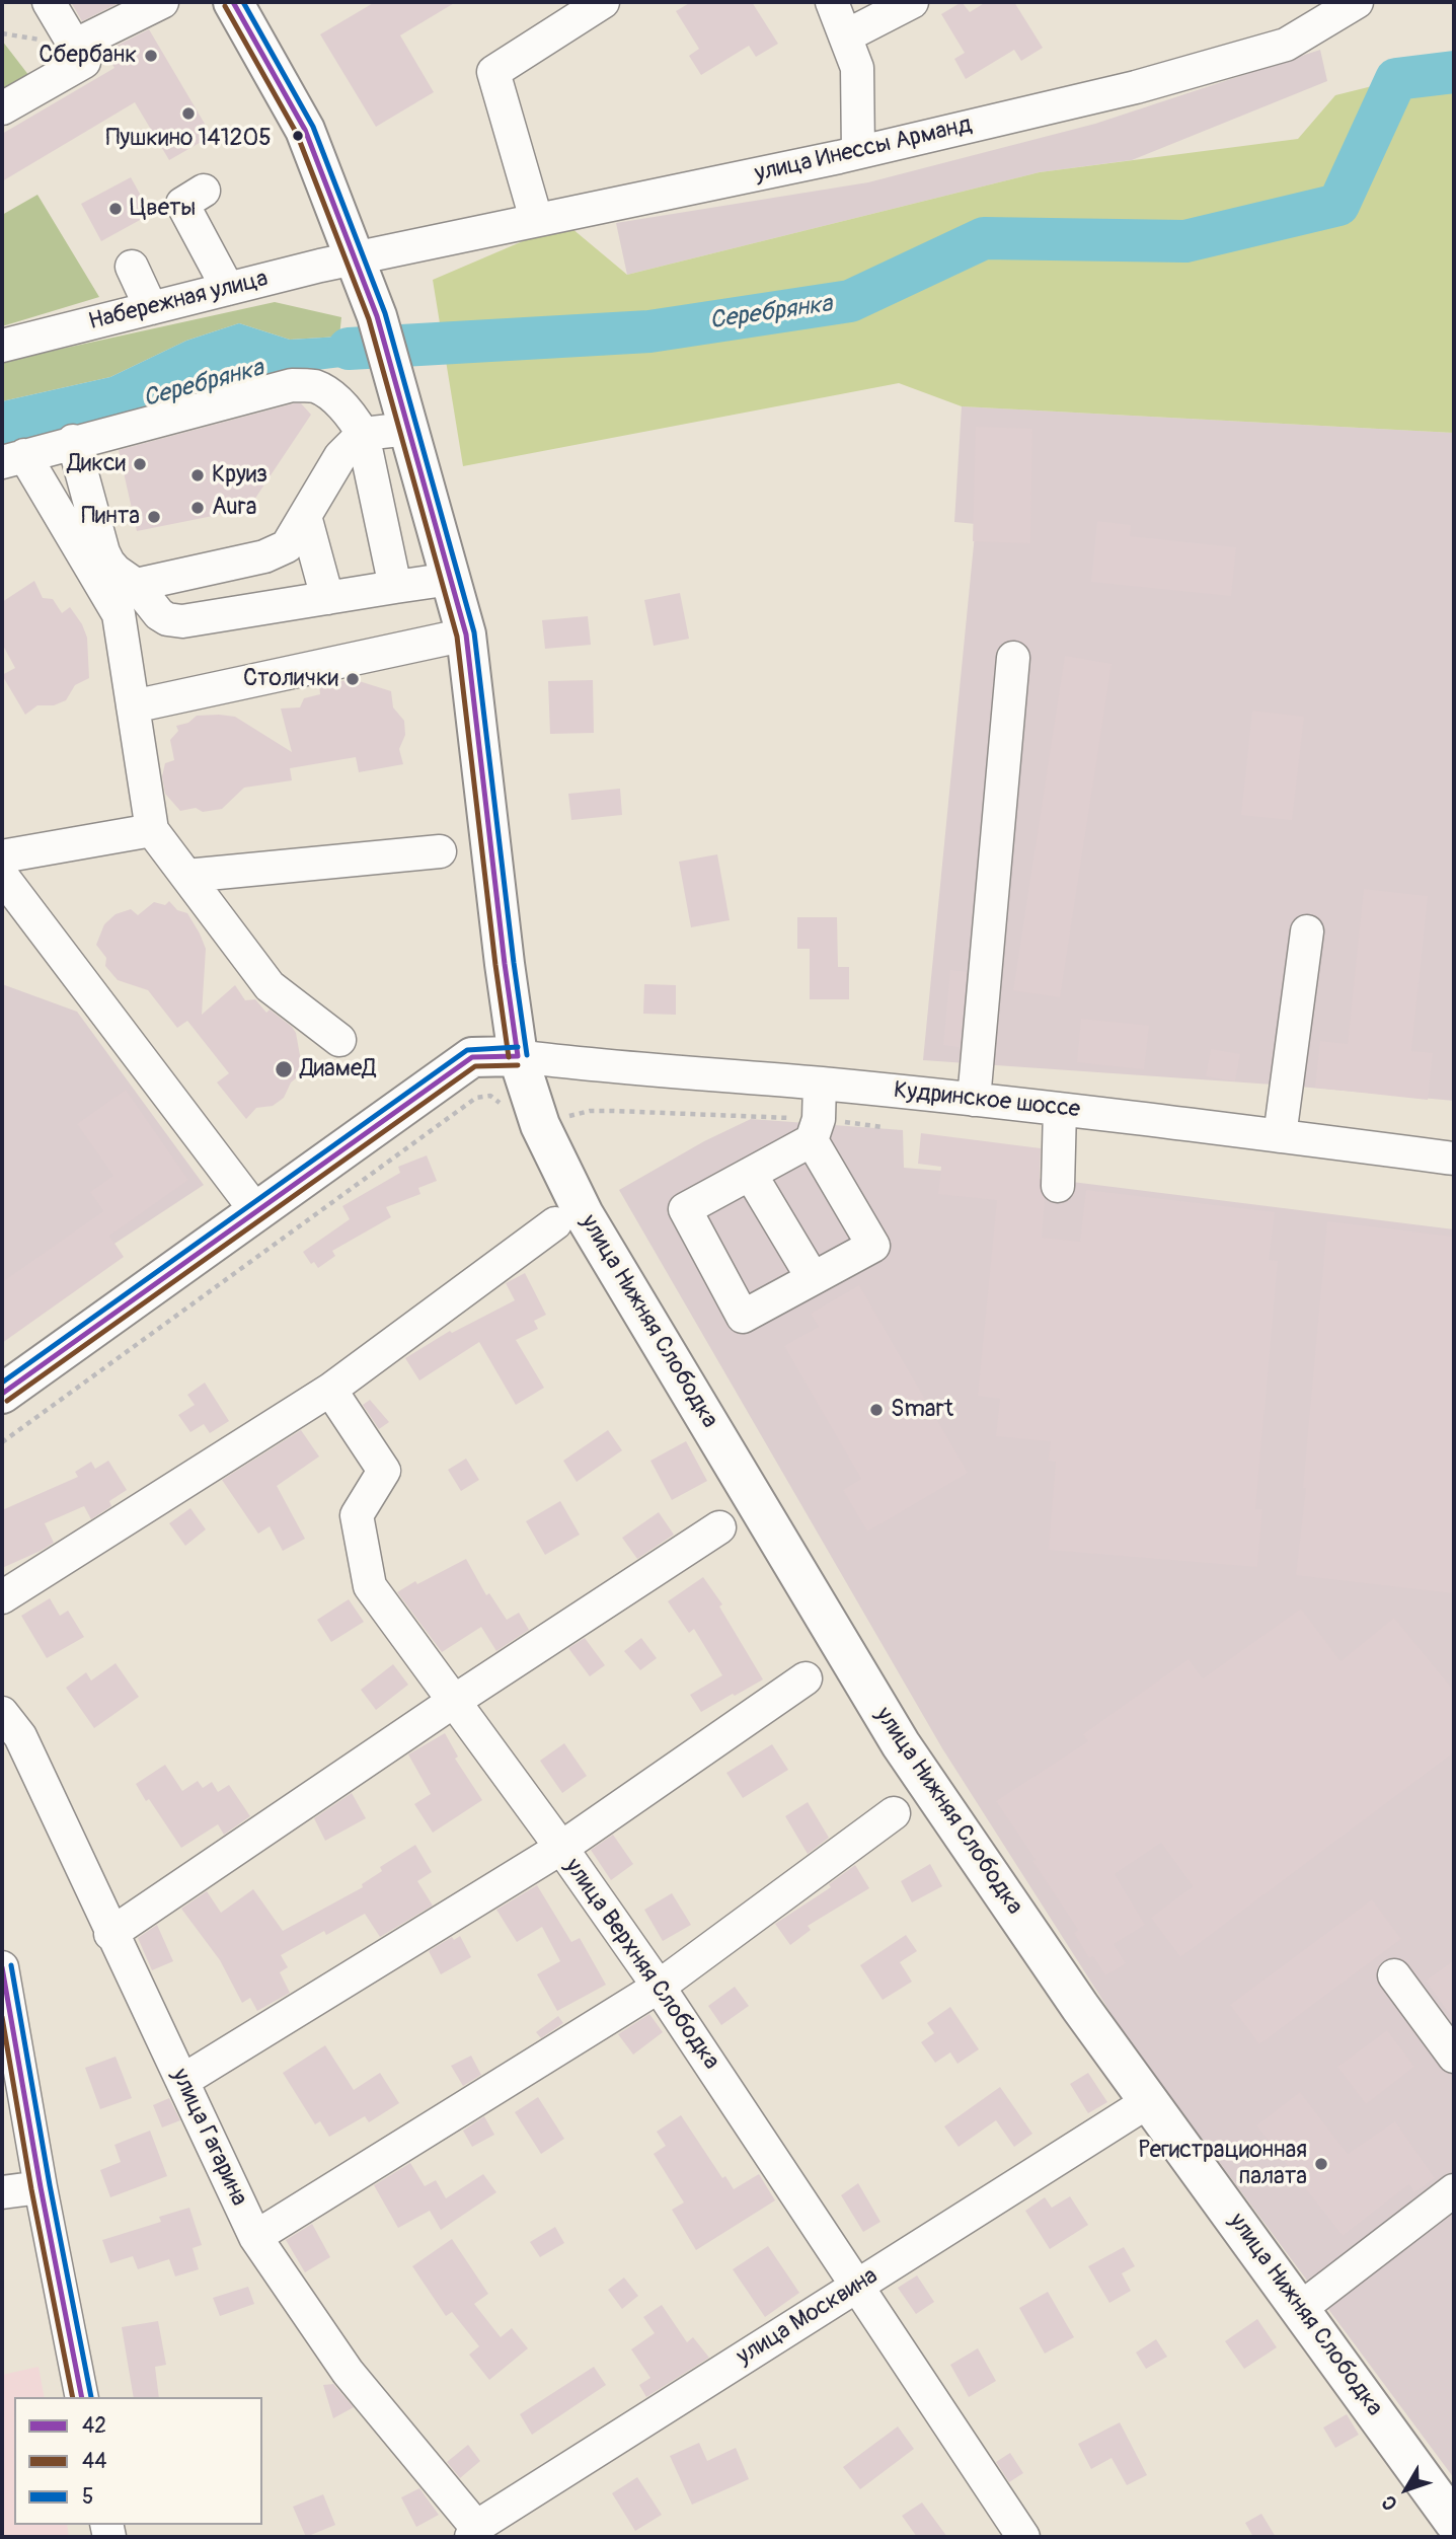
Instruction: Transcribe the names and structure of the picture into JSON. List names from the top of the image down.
{
  "streets": {
    "main road": ["улица Нижняя Слободка"],
    "street": [
      "улица Инессы Арманд",
      "Набережная улица",
      "Кудринское шоссе",
      "улица Верхняя Слободка",
      "улица Гагарина",
      "улица Москвина"
    ]
  },
  "crossings": [
    ["улица Инессы Арманд", "Набережная улица"],
    ["улица Инессы Арманд", "улица Нижняя Слободка"],
    ["Набережная улица", "улица Нижняя Слободка"],
    ["Кудринское шоссе", "улица Нижняя Слободка"],
    ["улица Нижняя Слободка", "улица Москвина"],
    ["улица Верхняя Слободка", "улица Москвина"],
    ["улица Гагарина", "улица Москвина"]
  ],
  "water": ["Серебрянка"],
  "places": [
    "Сбербанк",
    "Пушкино 141205",
    "Цветы",
    "Дикси",
    "Круиз",
    "Aura",
    "Пинта",
    "Столички",
    "ДиамеД",
    "Smart",
    "Регистрационная палата"
  ],
  "lines": ["transit line 42", "transit line 5", "transit line 44"],
  "legend": ["42", "44", "5"],
  "north": "bottom left"
}
